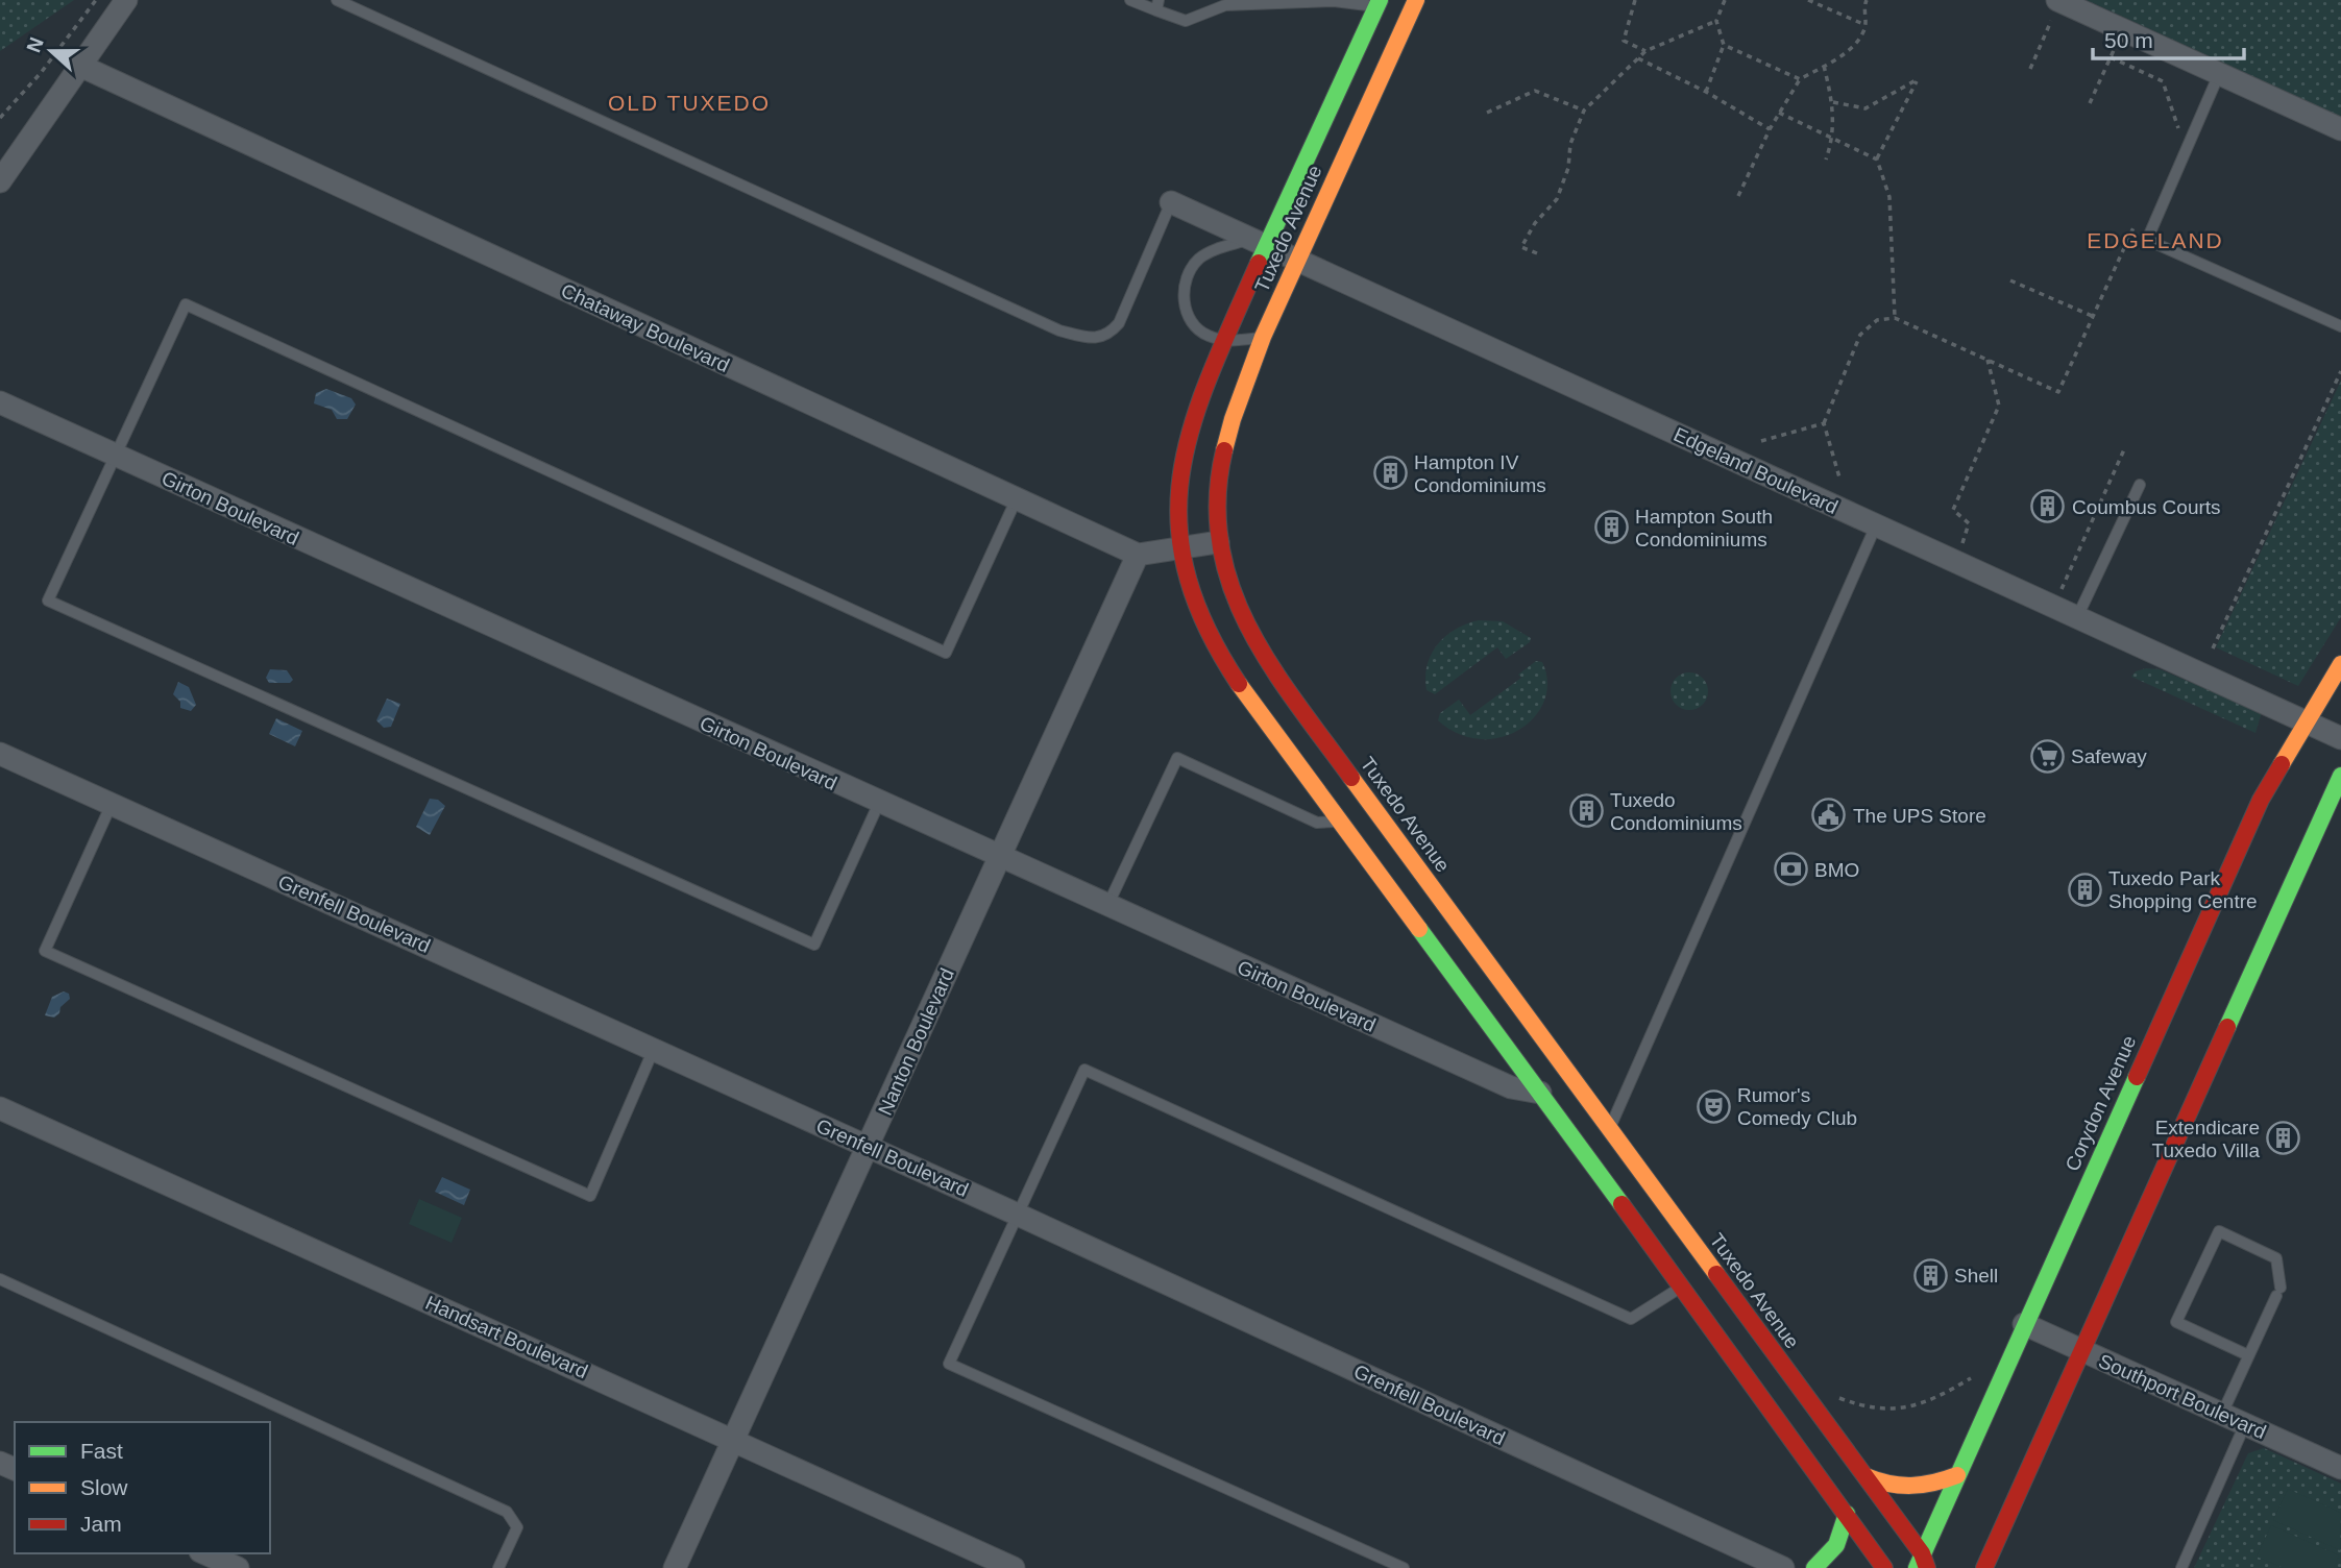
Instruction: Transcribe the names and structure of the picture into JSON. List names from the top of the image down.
{
  "streets": {
    "main road": ["Tuxedo Avenue", "Corydon Avenue"],
    "street": [
      "Chataway Boulevard",
      "Edgeland Boulevard",
      "Girton Boulevard",
      "Grenfell Boulevard",
      "Nanton Boulevard",
      "Handsart Boulevard",
      "Southport Boulevard"
    ]
  },
  "crossings": [
    ["Tuxedo Avenue", "Edgeland Boulevard"],
    ["Tuxedo Avenue", "Girton Boulevard"],
    ["Tuxedo Avenue", "Corydon Avenue"],
    ["Chataway Boulevard", "Nanton Boulevard"],
    ["Edgeland Boulevard", "Corydon Avenue"],
    ["Girton Boulevard", "Nanton Boulevard"],
    ["Grenfell Boulevard", "Nanton Boulevard"],
    ["Nanton Boulevard", "Handsart Boulevard"],
    ["Corydon Avenue", "Southport Boulevard"]
  ],
  "districts": ["OLD TUXEDO", "EDGELAND"],
  "places": {
    "building": [
      "Hampton IV Condominiums",
      "Coumbus Courts",
      "Hampton South Condominiums",
      "Tuxedo Condominiums",
      "Tuxedo Park Shopping Centre",
      "Extendicare Tuxedo Villa",
      "Shell"
    ],
    "supermarket": ["Safeway"],
    "public building": ["The UPS Store"],
    "bank": ["BMO"],
    "theatre": ["Rumor's Comedy Club"]
  },
  "legend": ["Fast", "Slow", "Jam"],
  "scale_bar": "50 m",
  "north": "left"
}
